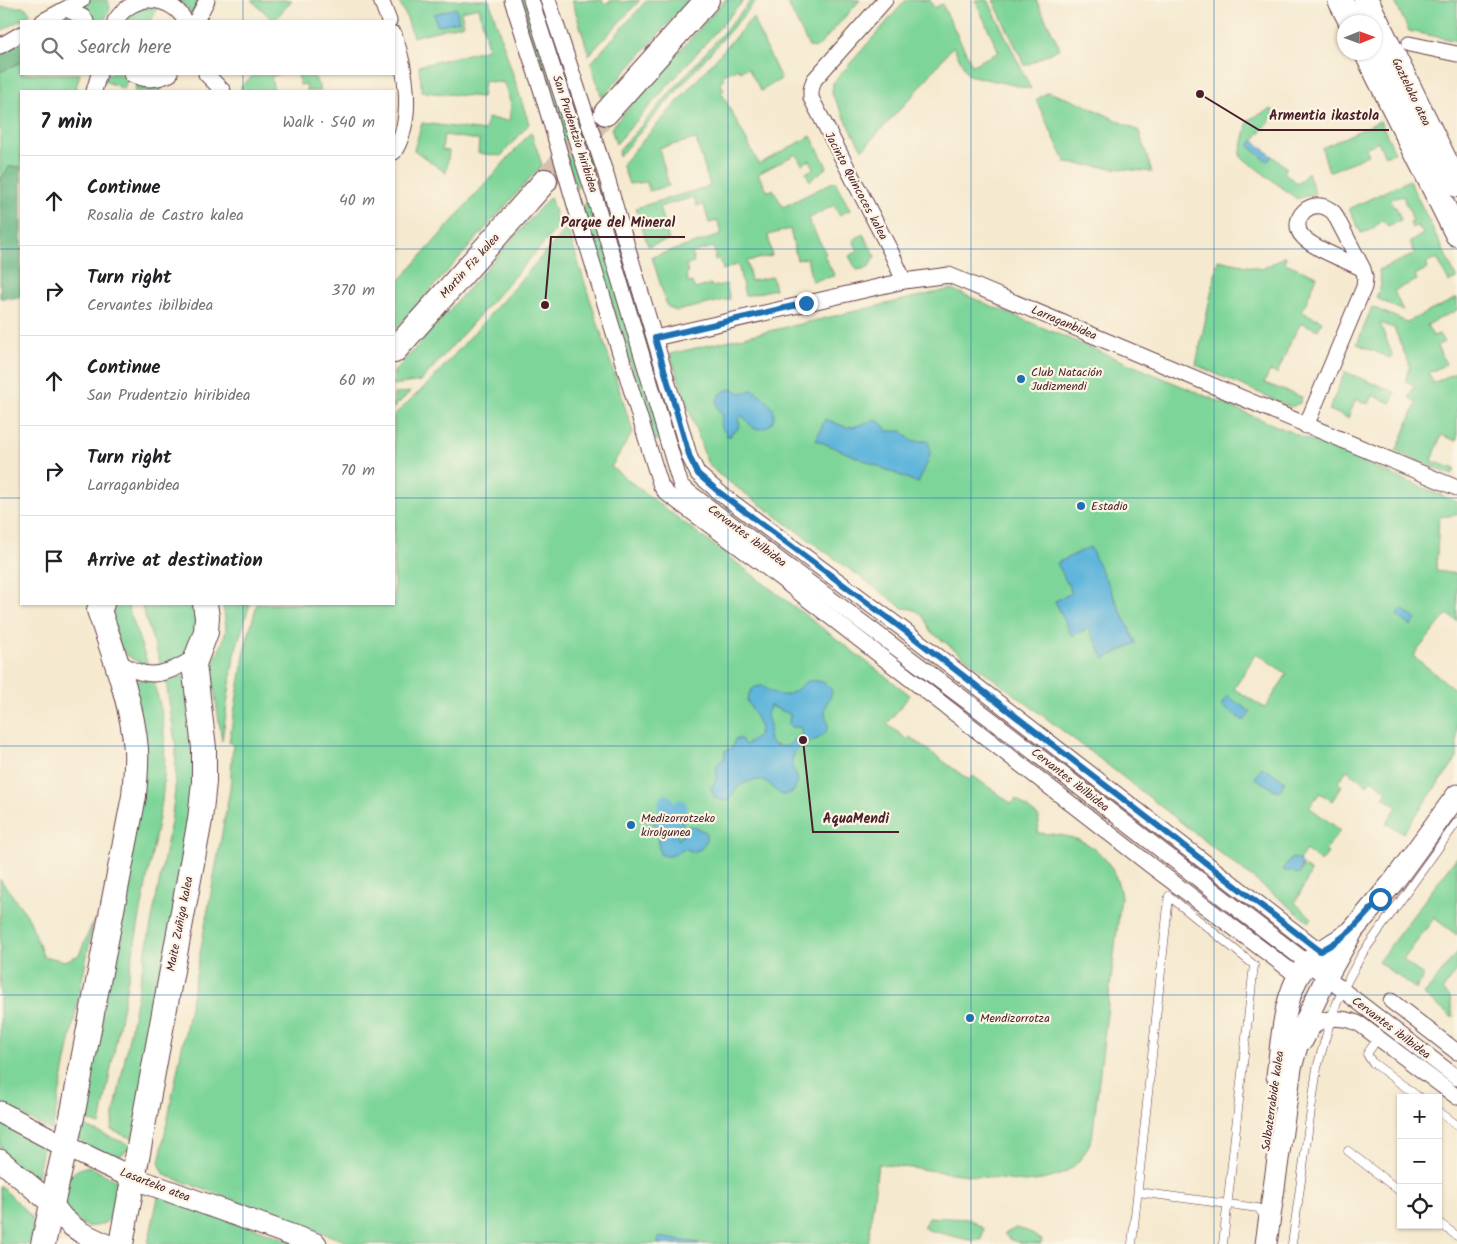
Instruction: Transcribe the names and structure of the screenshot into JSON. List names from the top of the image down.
{
  "streets": {
    "main road": ["Gaztelako atea", "Martin Fiz kalea", "Maite Zuñiga kalea"],
    "street": [
      "San Prudentzio hiribidea",
      "Jacinto Quincoces kalea",
      "Larraganbidea",
      "Cervantes ibilbidea",
      "Salbaterrabide kalea",
      "Lasarteko atea"
    ]
  },
  "crossings": [
    ["San Prudentzio hiribidea", "Larraganbidea"],
    ["San Prudentzio hiribidea", "Cervantes ibilbidea"],
    ["Jacinto Quincoces kalea", "Larraganbidea"],
    ["Cervantes ibilbidea", "Salbaterrabide kalea"],
    ["Maite Zuñiga kalea", "Lasarteko atea"]
  ],
  "places": [
    "Armentia ikastola",
    "Parque del Mineral",
    "Club Natación Judizmendi",
    "Estadio",
    "AquaMendi",
    "Medizorrotzeko kirolgunea",
    "Mendizorrotza"
  ],
  "north": "right",
  "page": {
    "search": "Search here",
    "heading": ["7 min", "Walk · 540 m"],
    "list": [
      ["Continue", "Rosalia de Castro kalea", "40 m"],
      ["Turn right", "Cervantes ibilbidea", "370 m"],
      ["Continue", "San Prudentzio hiribidea", "60 m"],
      ["Turn right", "Larraganbidea", "70 m"],
      "Arrive at destination"
    ],
    "map_buttons": ["+", "−"]
  }
}
